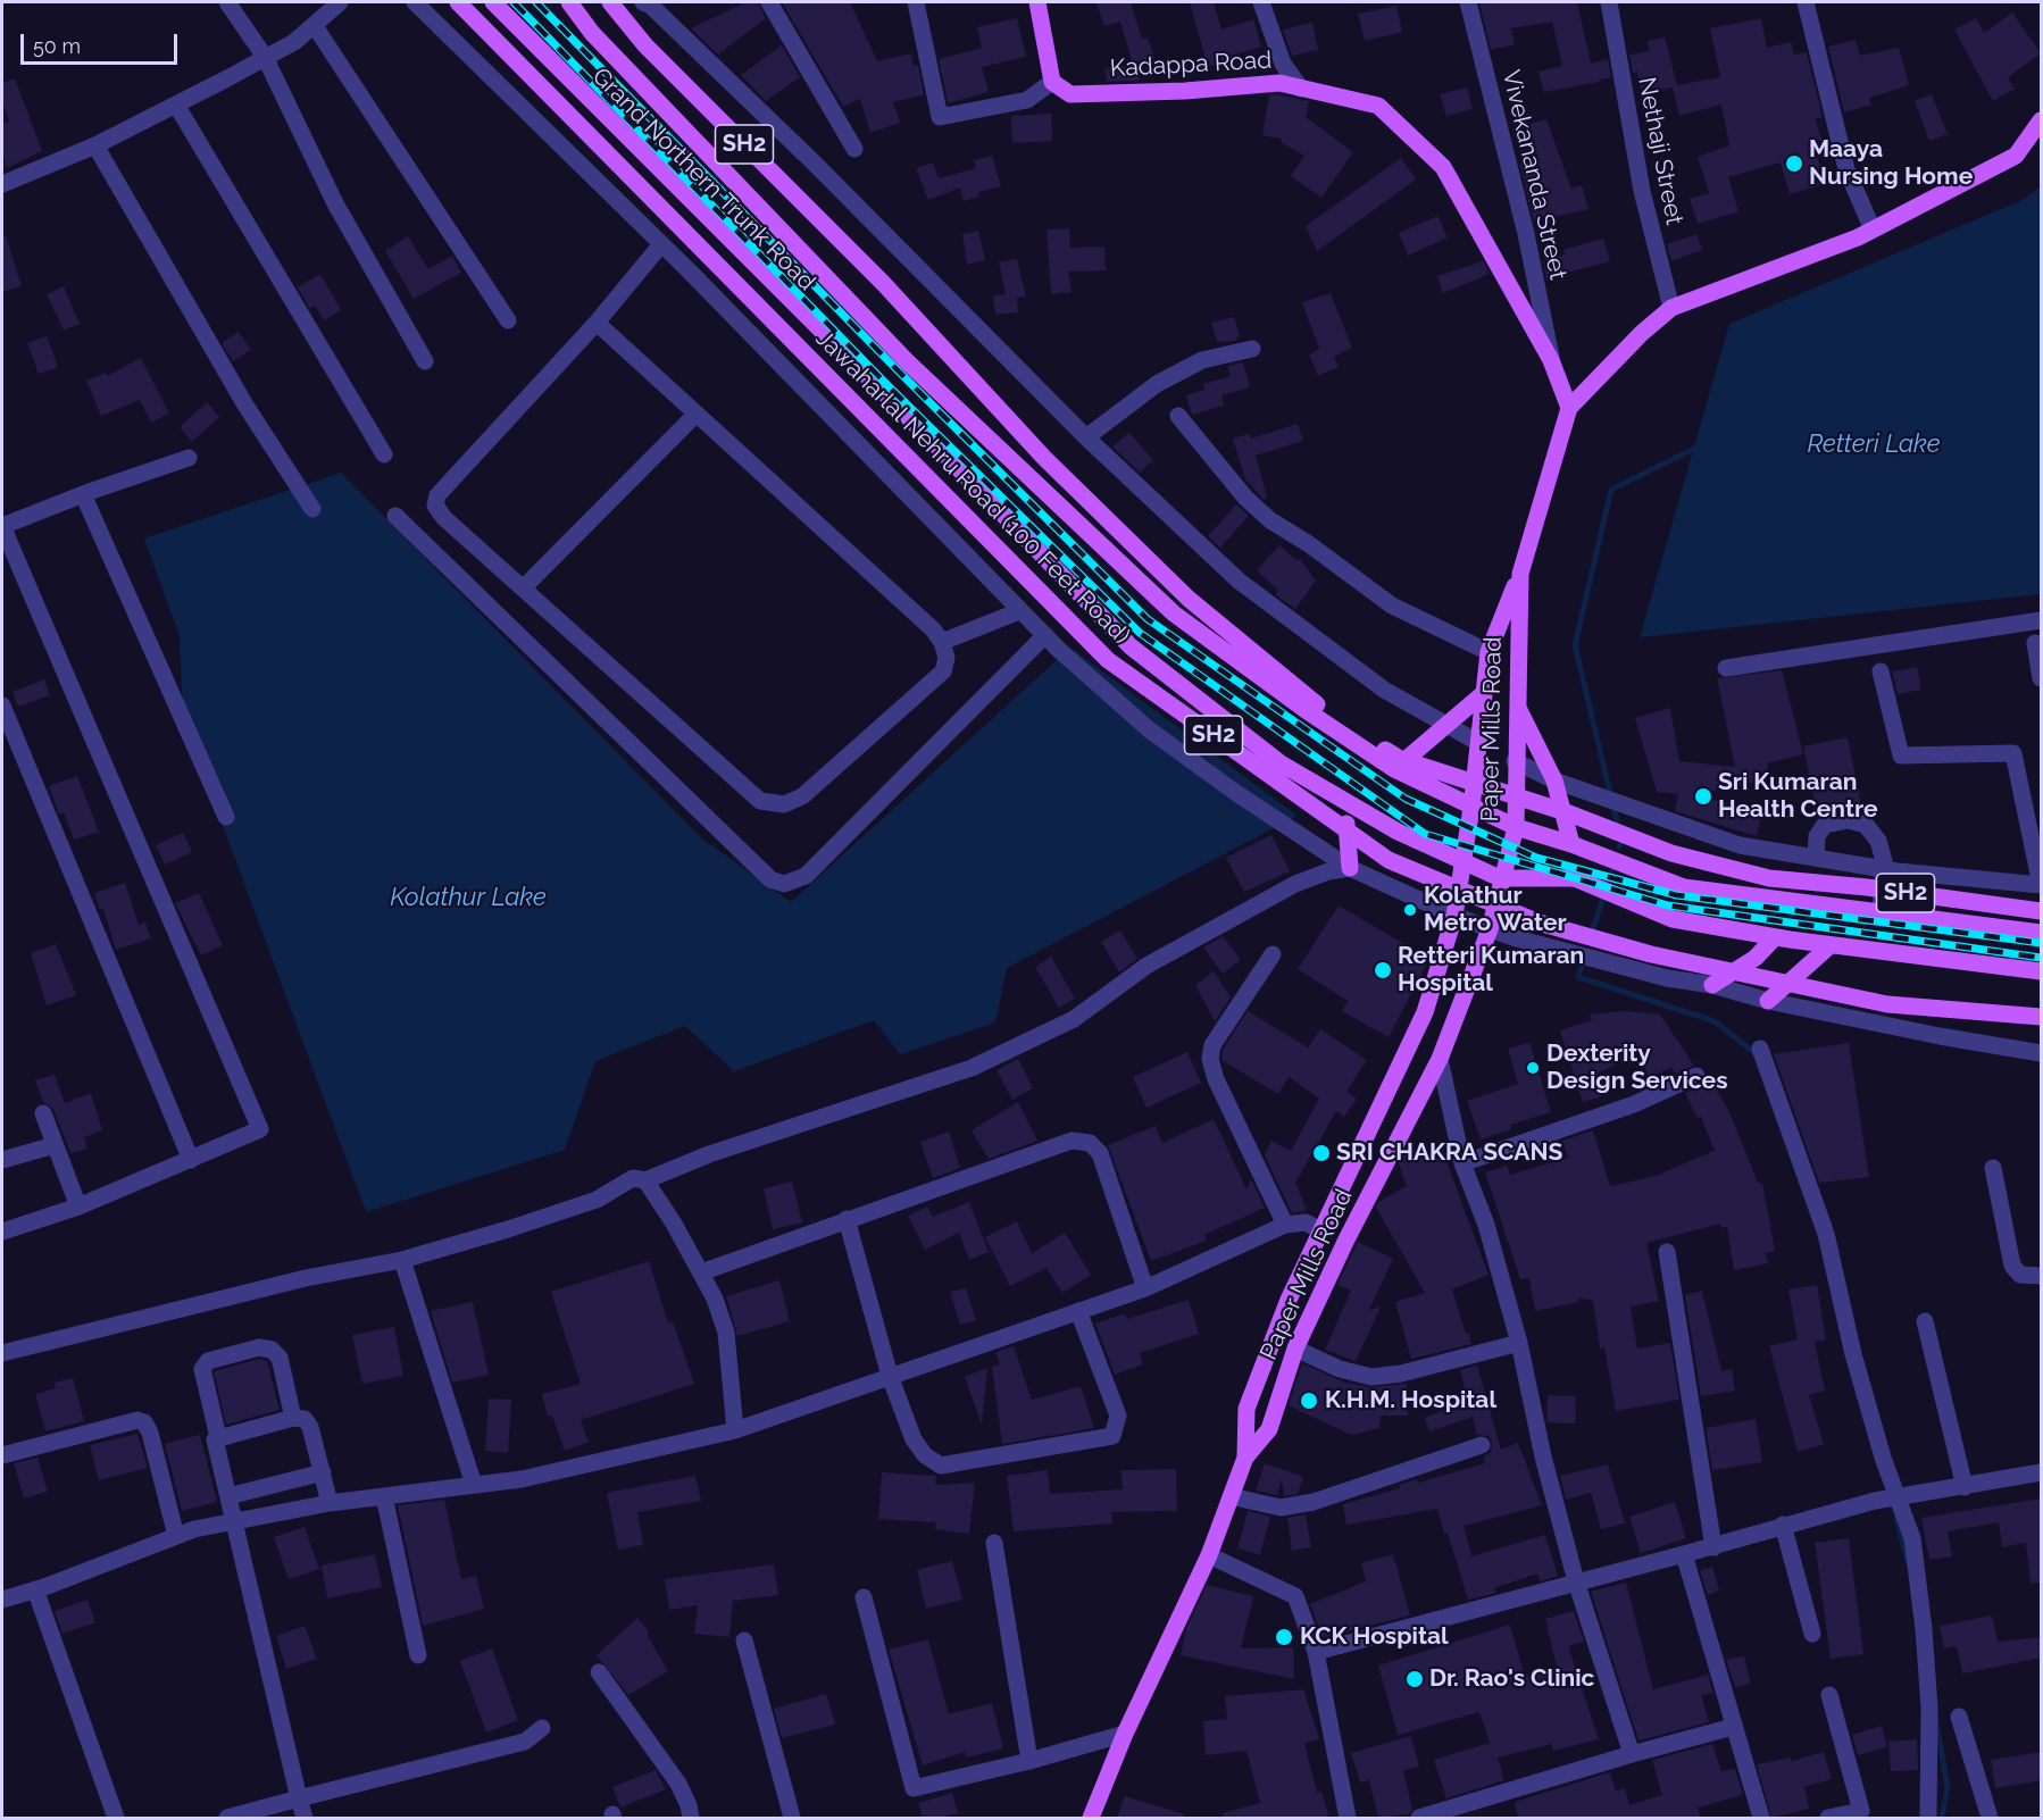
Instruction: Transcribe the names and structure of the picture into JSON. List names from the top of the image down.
{
  "streets": {
    "main road": [
      "Kadappa Road",
      "SH2",
      "Grand Northern Trunk Road",
      "Jawaharlal Nehru Road (100 Feet Road)",
      "Paper Mills Road"
    ],
    "street": ["Nethaji Street", "Vivekananda Street"]
  },
  "crossings": [
    ["Kadappa Road", "Vivekananda Street"],
    ["Kadappa Road", "Paper Mills Road"],
    ["Nethaji Street", "Paper Mills Road"],
    ["Grand Northern Trunk Road", "Paper Mills Road"]
  ],
  "water": ["Retteri Lake", "Kolathur Lake"],
  "places": [
    "Maaya Nursing Home",
    "Sri Kumaran Health Centre",
    "Kolathur Metro Water",
    "Retteri Kumaran Hospital",
    "Dexterity Design Services",
    "SRI CHAKRA SCANS",
    "K.H.M. Hospital",
    "KCK Hospital",
    "Dr. Rao's Clinic"
  ],
  "scale_bar": "50 m"
}
